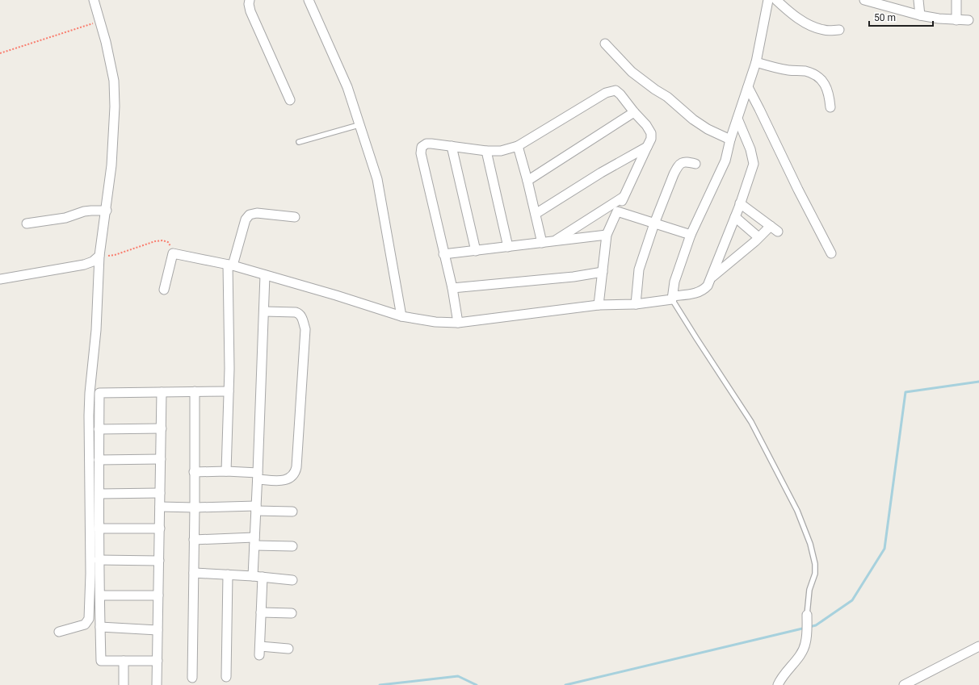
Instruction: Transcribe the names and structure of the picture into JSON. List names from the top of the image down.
{
  "scale_bar": "50 m"
}
